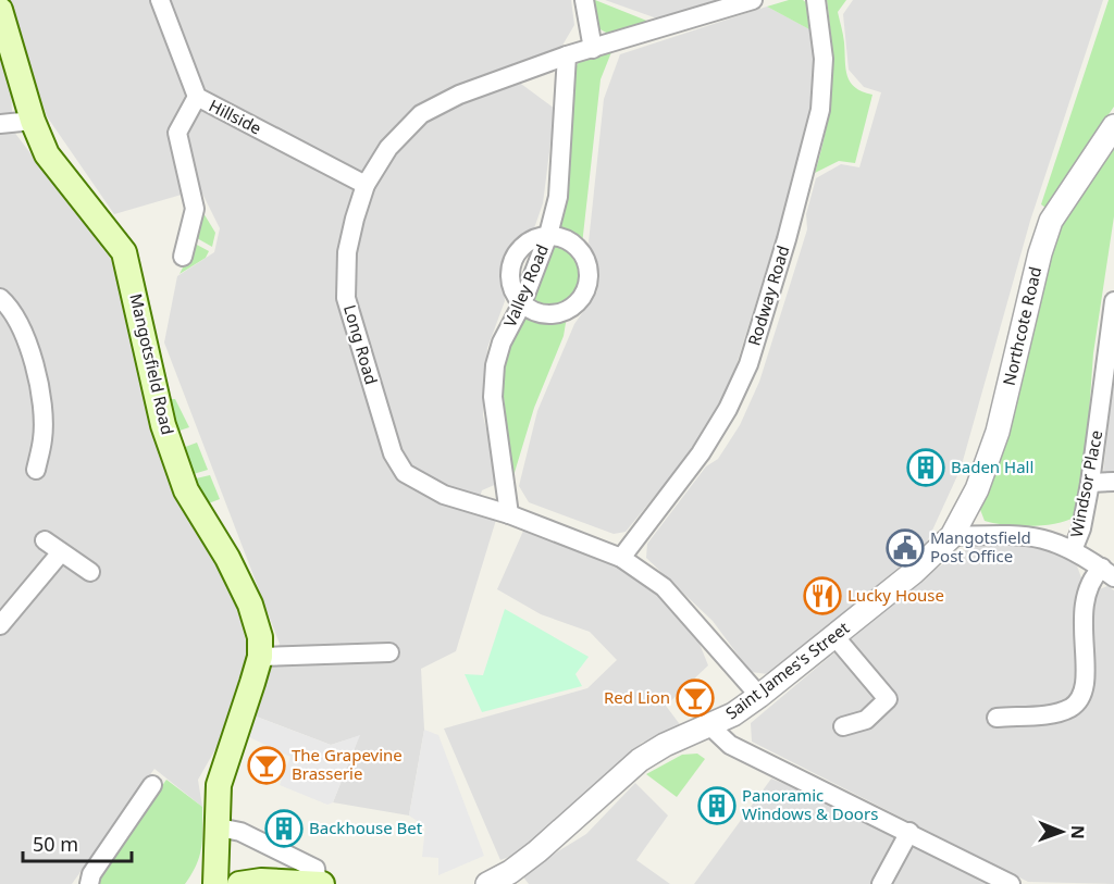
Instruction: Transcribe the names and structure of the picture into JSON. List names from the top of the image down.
{
  "streets": {
    "main road": ["Mangotsfield Road"],
    "street": [
      "Hillside",
      "Valley Road",
      "Rodway Road",
      "Northcote Road",
      "Long Road",
      "Windsor Place",
      "Saint James's Street"
    ]
  },
  "crossings": [
    ["Hillside", "Long Road"],
    ["Valley Road", "Long Road"],
    ["Rodway Road", "Long Road"],
    ["Northcote Road", "Saint James's Street"],
    ["Long Road", "Saint James's Street"]
  ],
  "places": {
    "building": ["Baden Hall", "Panoramic Windows & Doors", "Backhouse Bet"],
    "public building": ["Mangotsfield Post Office"],
    "restaurant": ["Lucky House"],
    "bar": ["Red Lion", "The Grapevine Brasserie"]
  },
  "scale_bar": "50 m",
  "north": "right"
}
